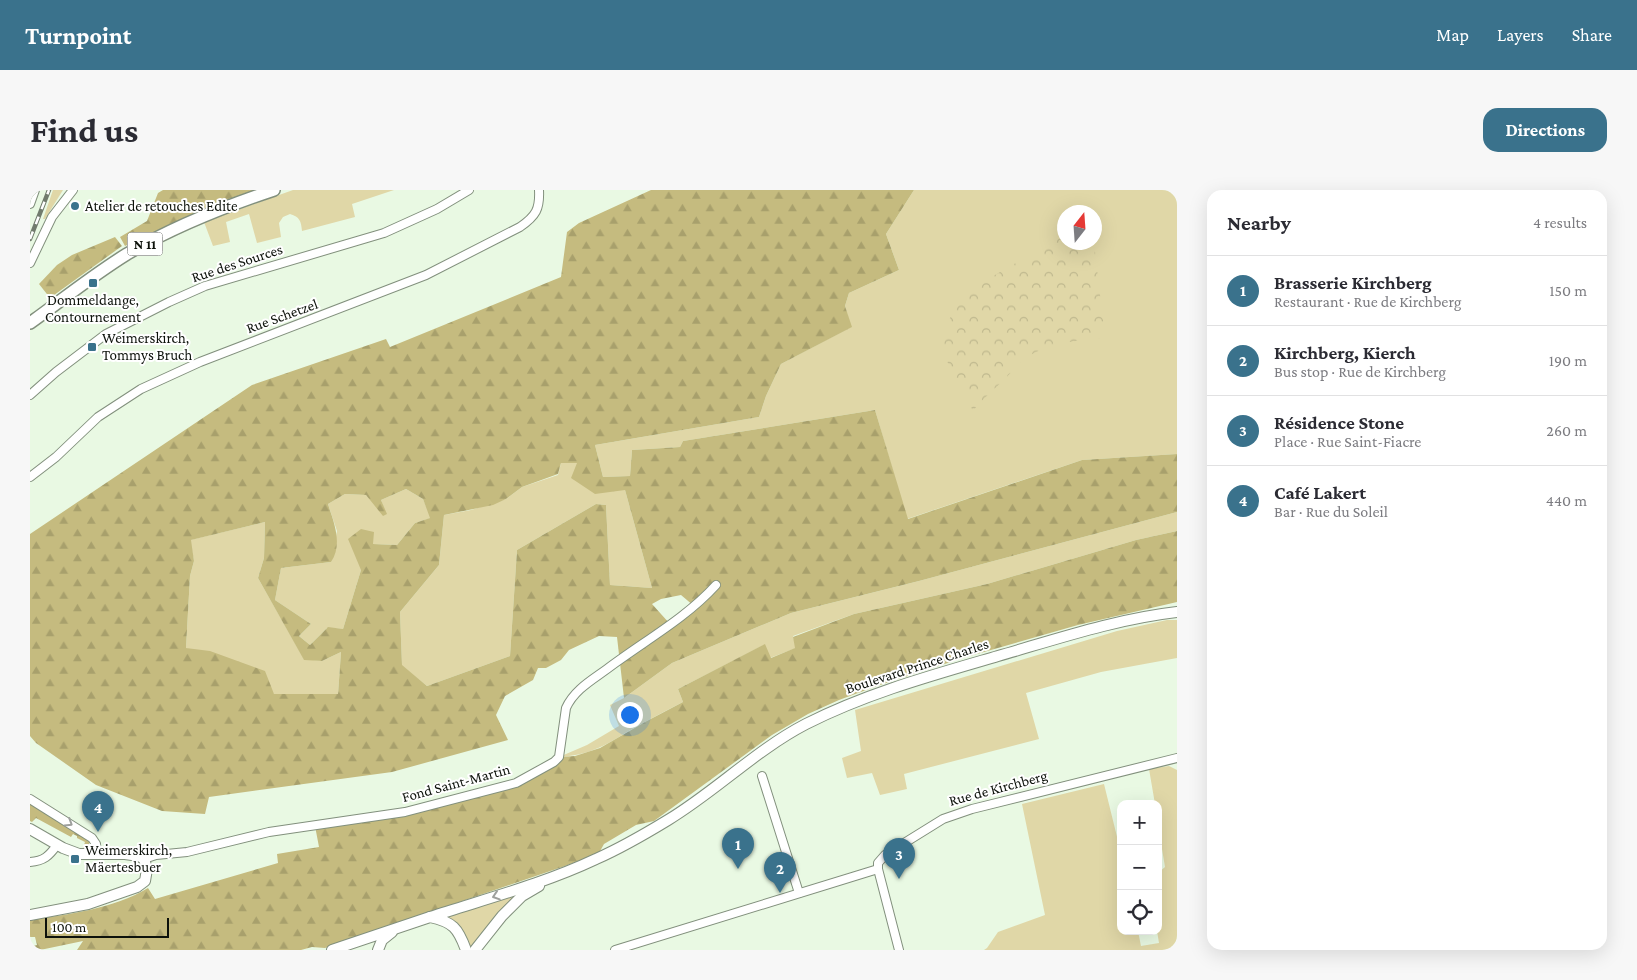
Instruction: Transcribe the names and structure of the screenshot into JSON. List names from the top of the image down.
{
  "streets": {
    "main road": ["N 11", "Boulevard Prince Charles"],
    "street": [
      "Rue des Sources",
      "Rue Schetzel",
      "Fond Saint-Martin",
      "Rue de Kirchberg"
    ]
  },
  "places": {
    "other": ["Atelier de retouches Edite"],
    "transit": ["Dommeldange, Contournement", "Weimerskirch, Tommys Bruch", "Weimerskirch, Mäertesbuer"]
  },
  "scale_bar": "100 m",
  "north": "top",
  "page": {
    "header": "Turnpoint",
    "nav": ["Map", "Layers", "Share"],
    "buttons": "Directions",
    "title": "Find us",
    "heading": ["Nearby", "4 results"],
    "list": [
      {
        "mark": "1",
        "name": "Brasserie Kirchberg",
        "note": "Restaurant · Rue de Kirchberg",
        "value": "150 m"
      },
      {
        "mark": "2",
        "name": "Kirchberg, Kierch",
        "note": "Bus stop · Rue de Kirchberg",
        "value": "190 m"
      },
      {
        "mark": "3",
        "name": "Résidence Stone",
        "note": "Place · Rue Saint-Fiacre",
        "value": "260 m"
      },
      {
        "mark": "4",
        "name": "Café Lakert",
        "note": "Bar · Rue du Soleil",
        "value": "440 m"
      }
    ],
    "pins": [
      "4",
      "1",
      "3",
      "2"
    ],
    "map_buttons": ["+", "−"],
    "scale": "100 m"
  }
}
